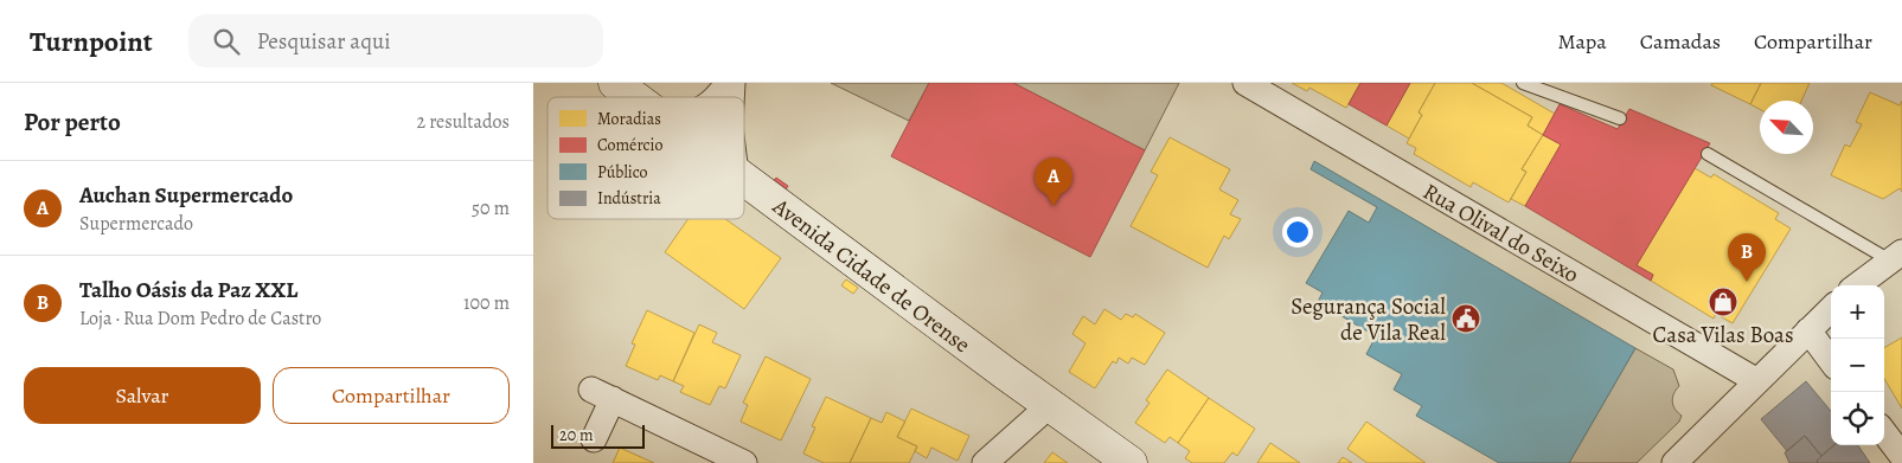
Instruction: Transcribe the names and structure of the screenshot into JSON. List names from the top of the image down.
{
  "streets": {
    "main road": ["Avenida Cidade de Orense"],
    "street": ["Rua Olival do Seixo"]
  },
  "places": {
    "shop": ["Casa Vilas Boas"],
    "public building": ["Segurança Social de Vila Real"]
  },
  "legend": [
    "Moradias",
    "Comércio",
    "Público",
    "Indústria"
  ],
  "scale_bar": "20 m",
  "north": "top left",
  "page": {
    "header": "Turnpoint",
    "search": "Pesquisar aqui",
    "nav": ["Mapa", "Camadas", "Compartilhar"],
    "heading": ["Por perto", "2 resultados"],
    "pins": ["A", "B"],
    "list": [
      {
        "mark": "A",
        "name": "Auchan Supermercado",
        "note": "Supermercado",
        "value": "50 m"
      },
      {
        "mark": "B",
        "name": "Talho Oásis da Paz XXL",
        "note": "Loja · Rua Dom Pedro de Castro",
        "value": "100 m"
      }
    ],
    "map_buttons": ["+", "−"],
    "buttons": ["Salvar", "Compartilhar"],
    "scale": "20 m"
  }
}
